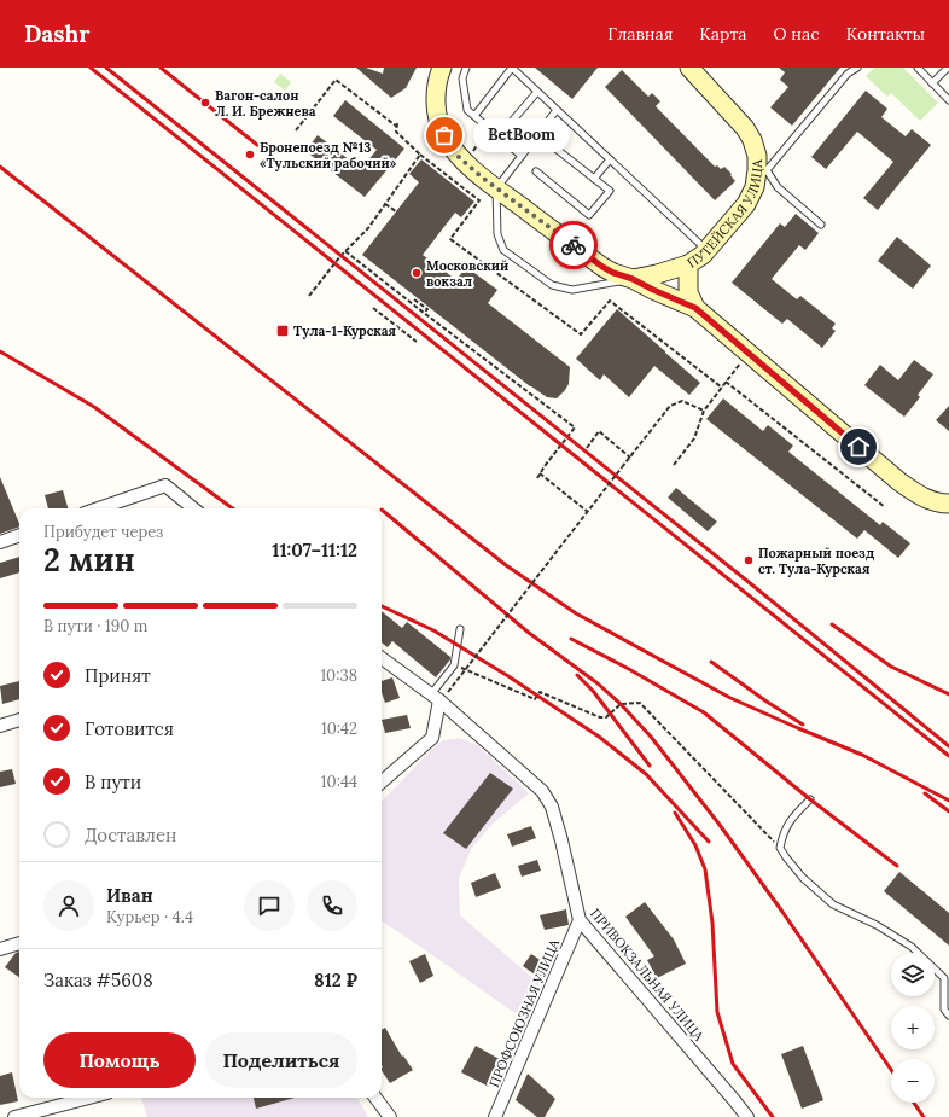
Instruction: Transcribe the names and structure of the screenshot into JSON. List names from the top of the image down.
{
  "streets": {
    "street": ["ПУТЕЙСКАЯ УЛИЦА", "ПРИВОКЗАЛЬНАЯ УЛИЦА", "ПРОФСОЮЗНАЯ УЛИЦА"]
  },
  "crossings": [
    ["ПРИВОКЗАЛЬНАЯ УЛИЦА", "ПРОФСОЮЗНАЯ УЛИЦА"]
  ],
  "places": {
    "other": [
      "Вагон-салон Л. И. Брежнева",
      "BetBoom",
      "Бронепоезд №13 «Тульский рабочий»",
      "Московский вокзал",
      "Пожарный поезд ст. Тула-Курская"
    ],
    "transit": ["Тула-1-Курская"]
  },
  "page": {
    "header": "Dashr",
    "nav": [
      "Главная",
      "Карта",
      "О нас",
      "Контакты"
    ],
    "bubble": "BetBoom",
    "heading": ["2 мин", "Прибудет через", "11:07–11:12"],
    "panel": [
      "Иван",
      "Курьер · 4.4",
      "Заказ #5608",
      "812 ₽"
    ],
    "bar": "В пути · 190 m",
    "list": [
      ["Принят", "10:38"],
      ["Готовится", "10:42"],
      ["В пути", "10:44"],
      "Доставлен"
    ],
    "map_buttons": ["+", "−"],
    "buttons": ["Помощь", "Поделиться"]
  }
}
